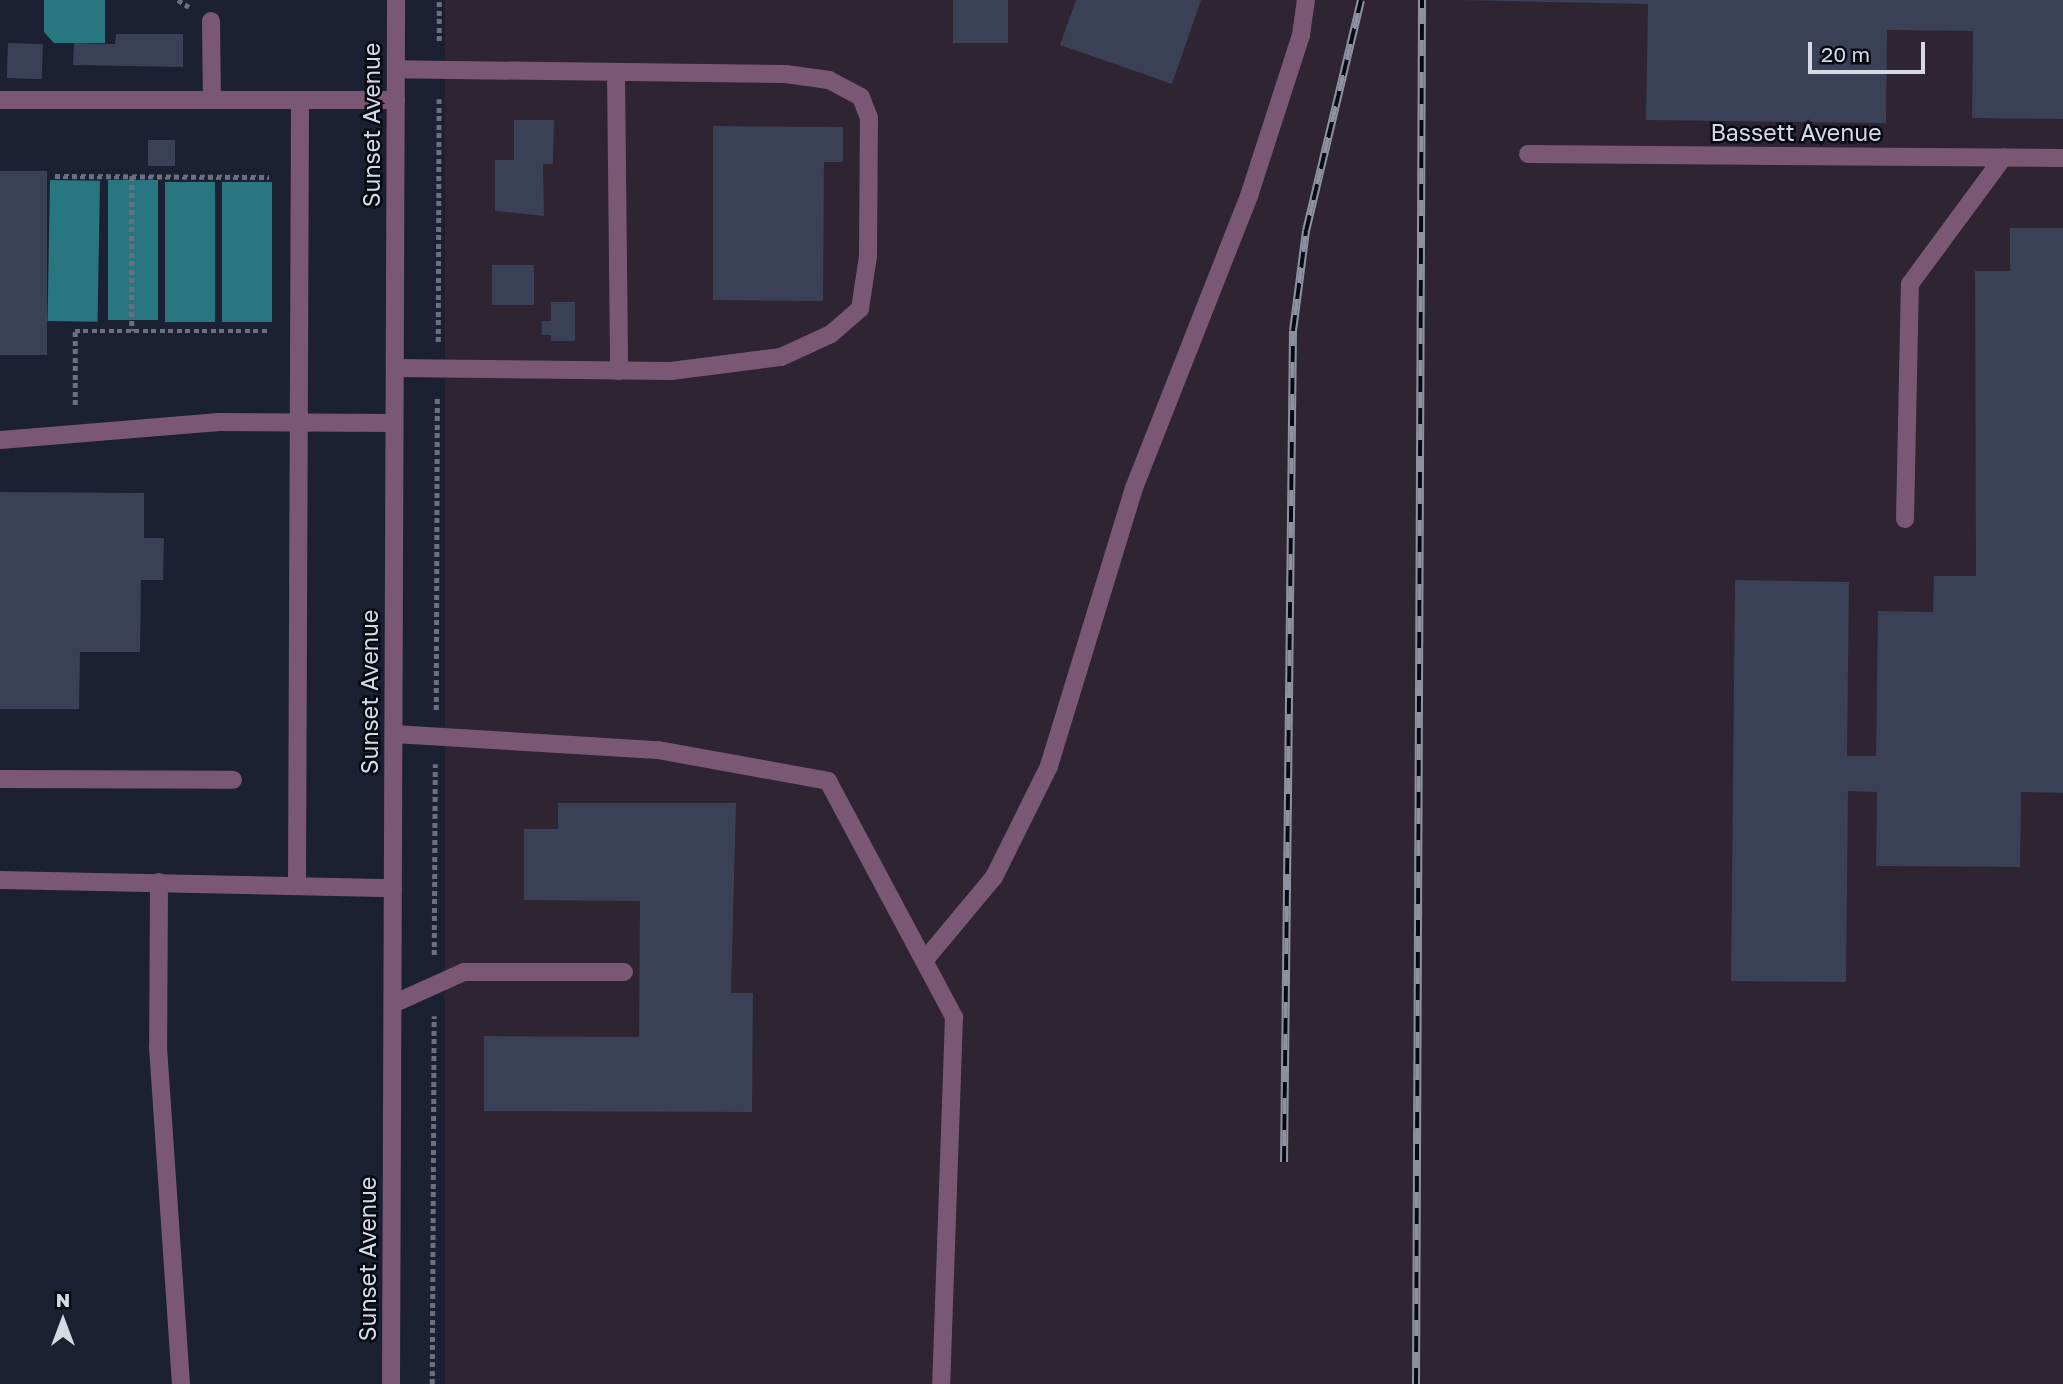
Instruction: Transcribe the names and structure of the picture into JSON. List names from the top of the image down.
{
  "streets": {
    "street": ["Sunset Avenue", "Bassett Avenue"]
  },
  "scale_bar": "20 m",
  "north": "top"
}
